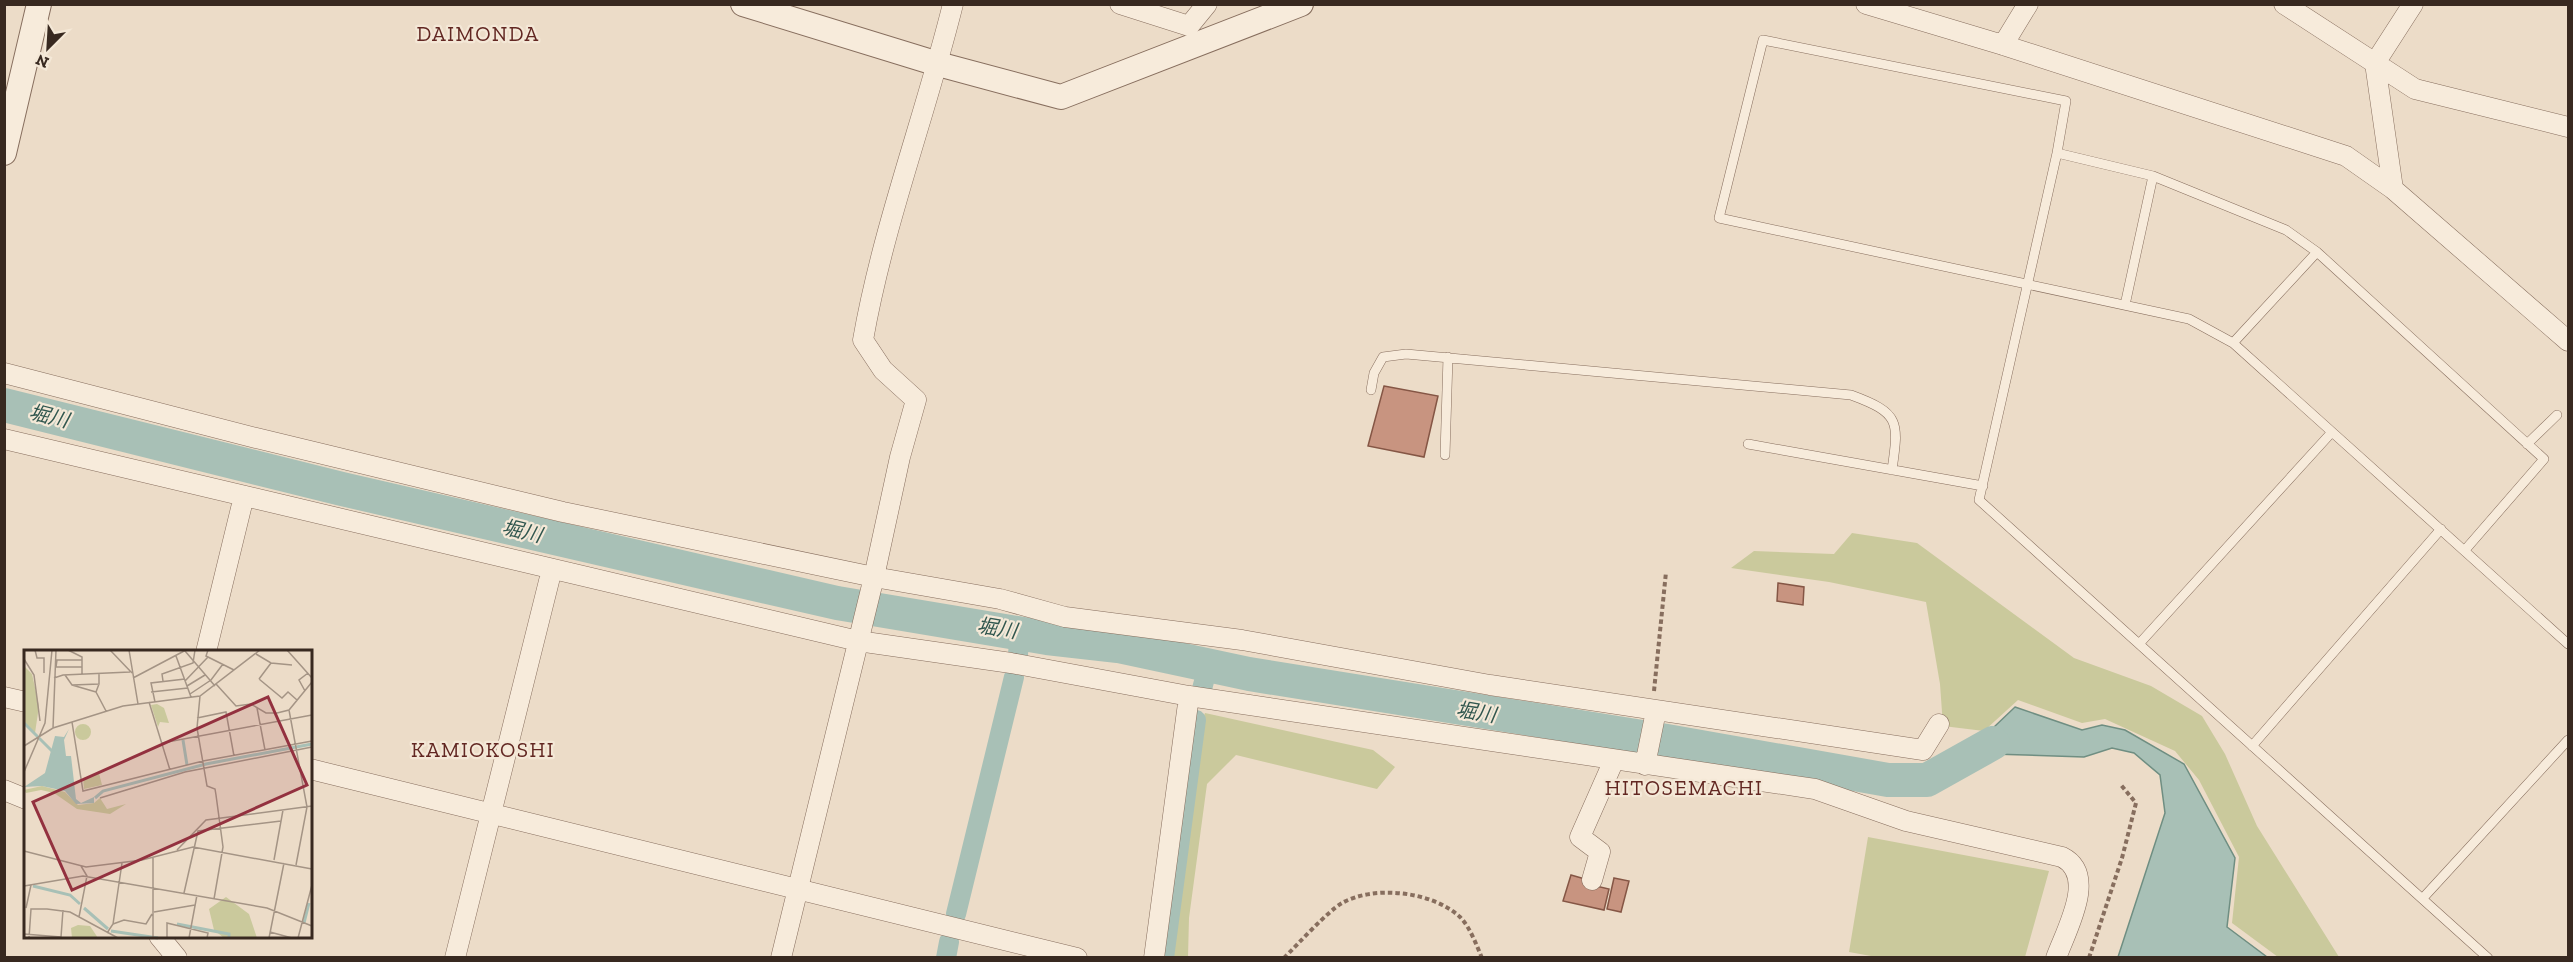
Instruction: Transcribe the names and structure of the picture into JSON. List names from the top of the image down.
{
  "districts": ["DAIMONDA", "KAMIOKOSHI", "HITOSEMACHI"],
  "water": ["堀川"],
  "north": "bottom left"
}
